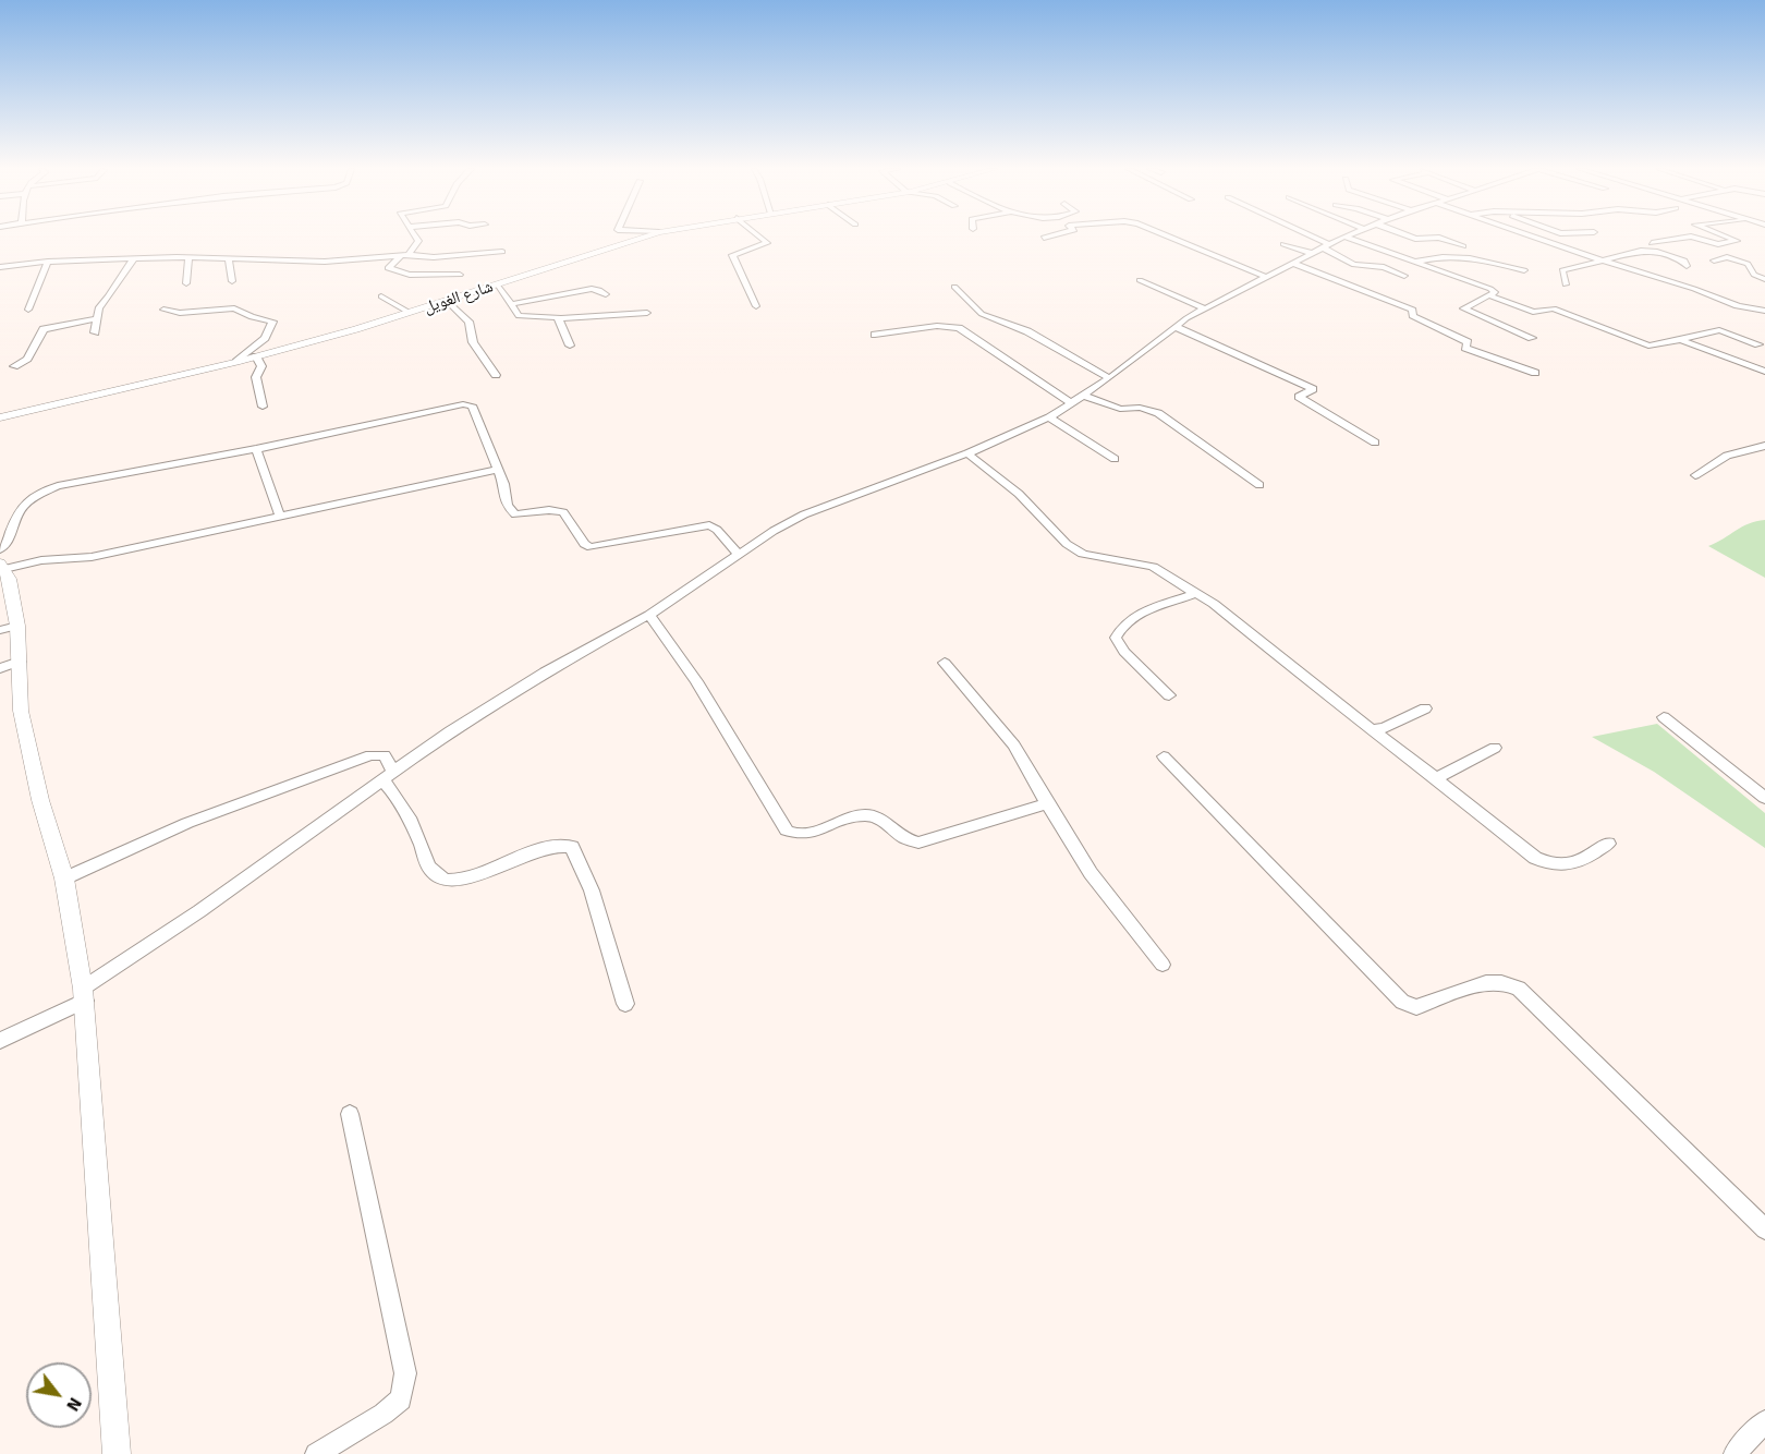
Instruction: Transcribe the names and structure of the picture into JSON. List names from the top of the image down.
{
  "streets": {
    "street": ["شارع الغويل"]
  },
  "north": "bottom right"
}
